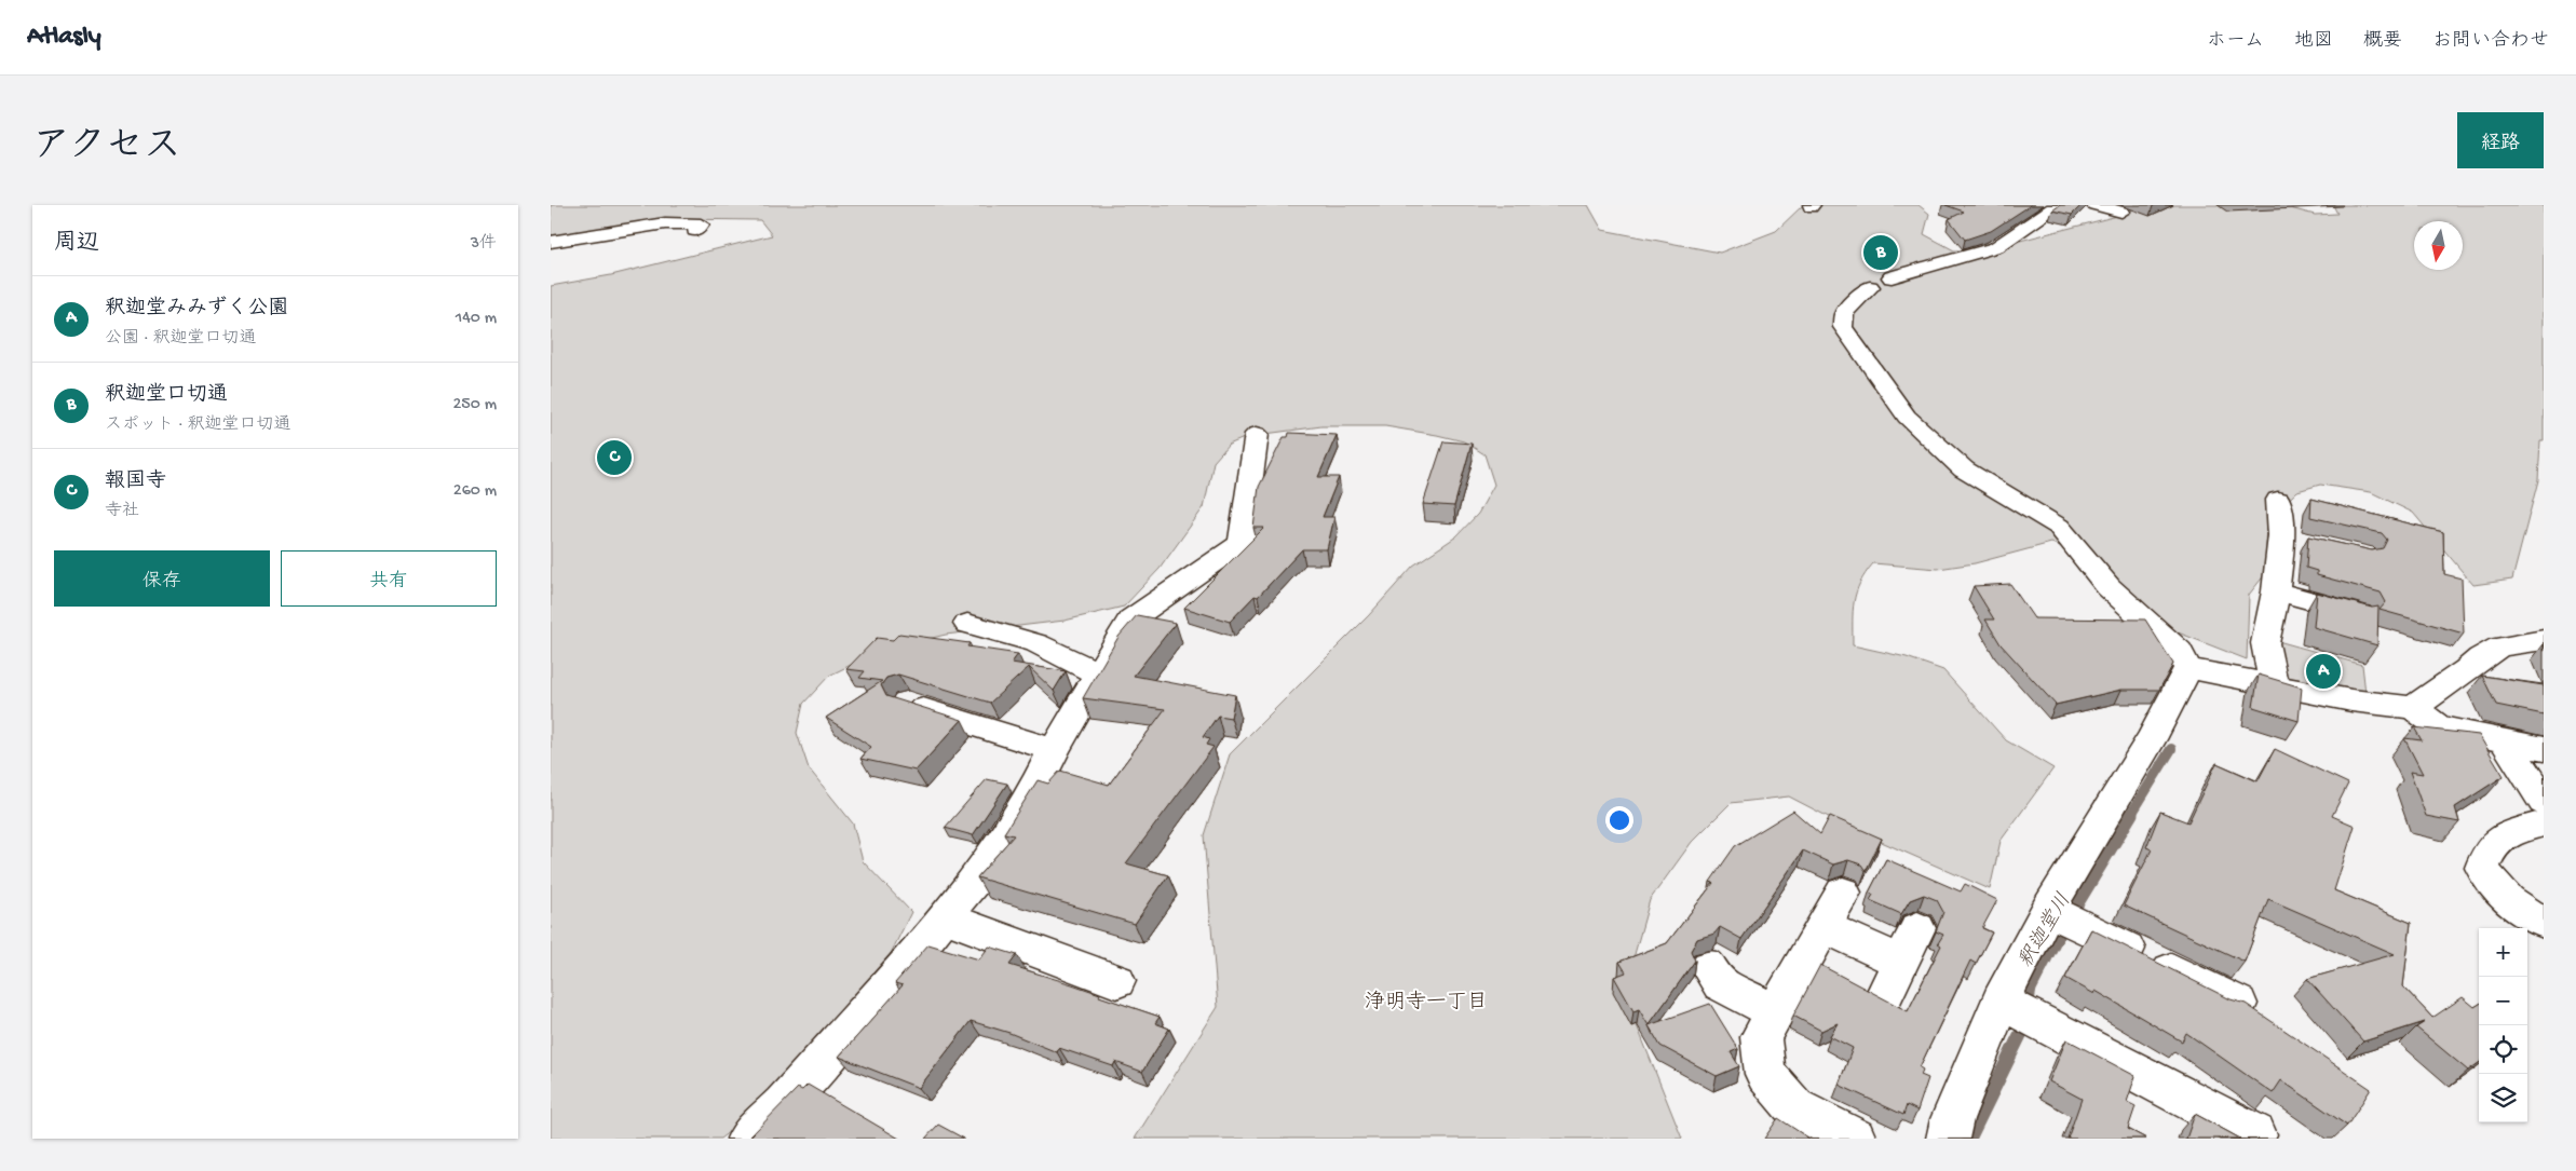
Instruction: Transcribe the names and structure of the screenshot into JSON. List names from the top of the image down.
{
  "districts": ["浄明寺一丁目"],
  "water": ["釈迦堂川"],
  "north": "bottom",
  "page": {
    "header": "Atlasly",
    "nav": [
      "ホーム",
      "地図",
      "概要",
      "お問い合わせ"
    ],
    "title": "アクセス",
    "buttons": [
      "経路",
      ["保存", "共有"]
    ],
    "heading": ["周辺", "3件"],
    "pins": ["B", "C", "A"],
    "list": [
      {
        "mark": "A",
        "name": "釈迦堂みみずく公園",
        "note": "公園 · 釈迦堂口切通",
        "value": "140 m"
      },
      {
        "mark": "B",
        "name": "釈迦堂口切通",
        "note": "スポット · 釈迦堂口切通",
        "value": "250 m"
      },
      {
        "mark": "C",
        "name": "報国寺",
        "note": "寺社",
        "value": "260 m"
      }
    ],
    "map_buttons": ["+", "−"]
  }
}
